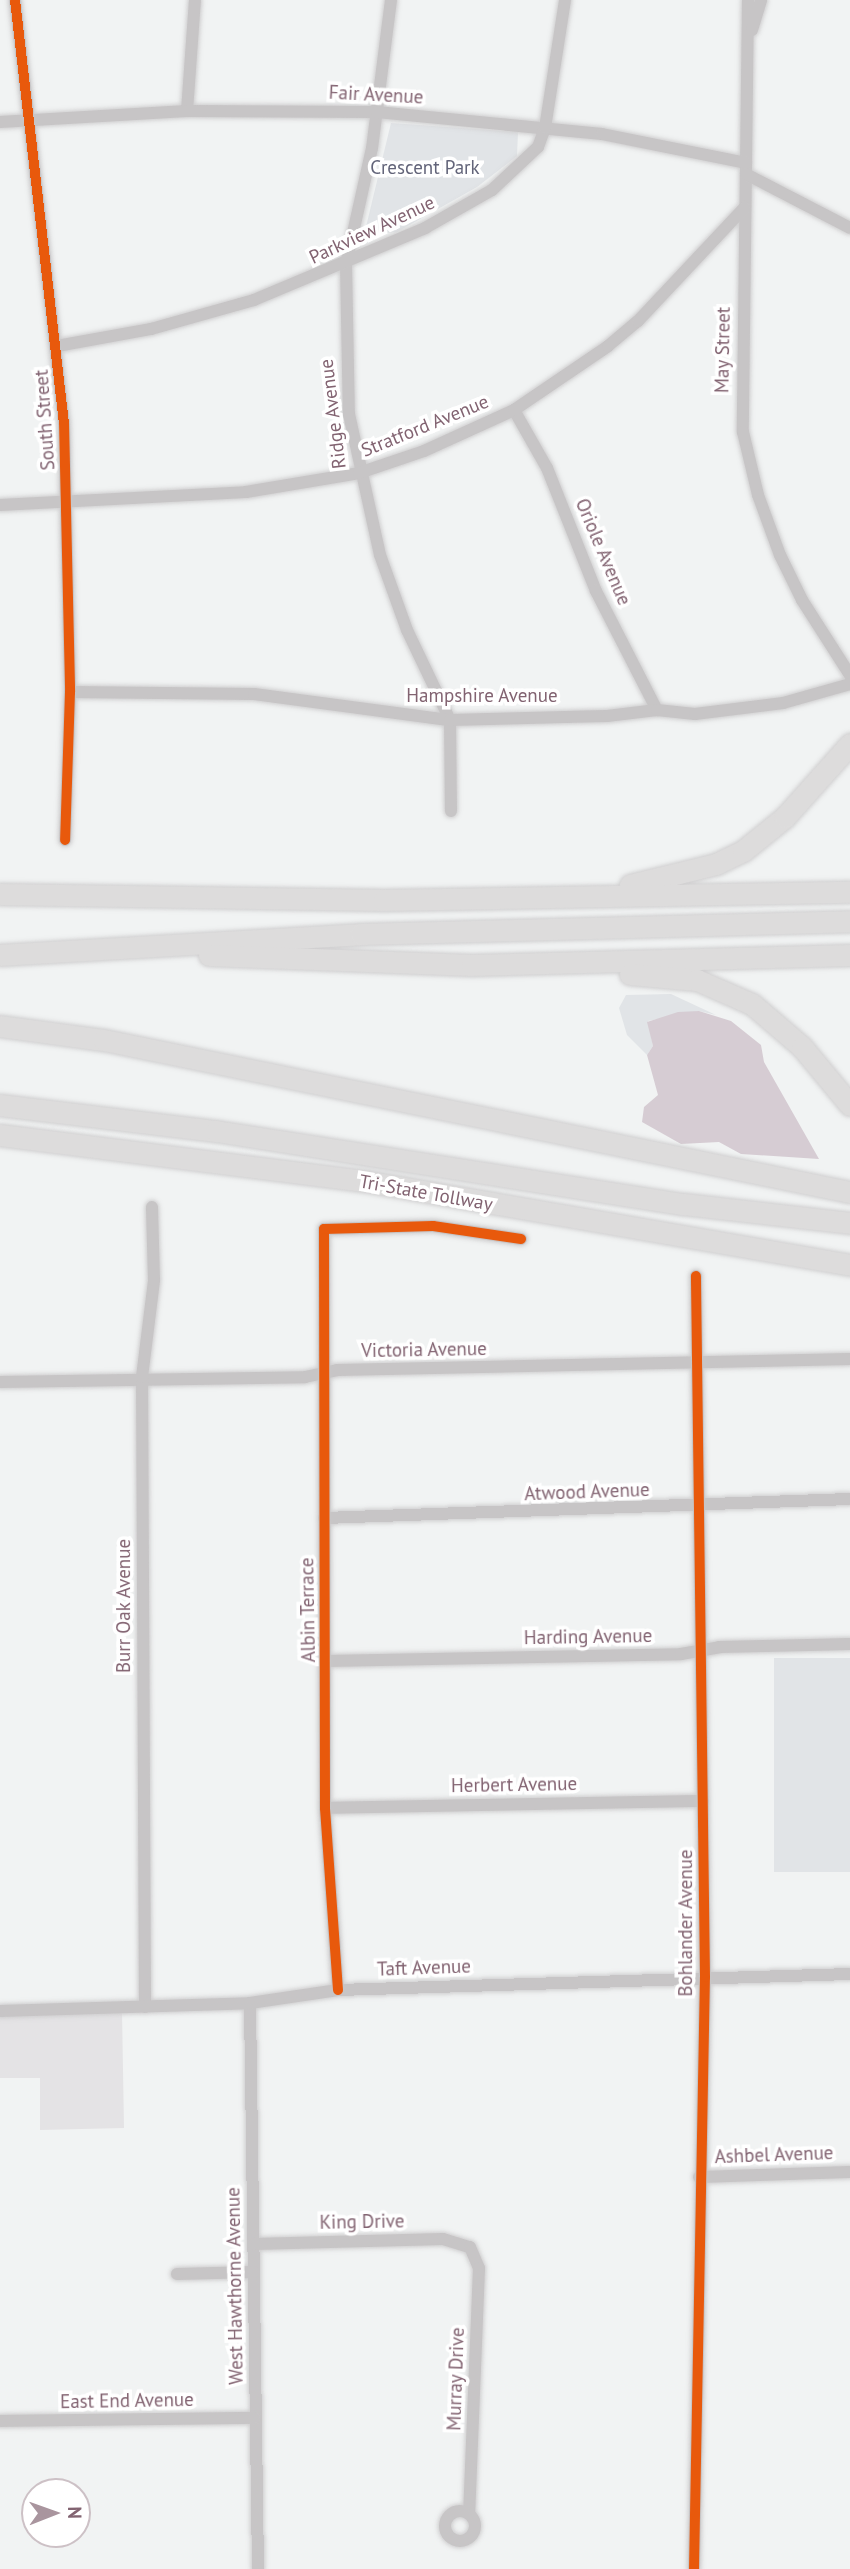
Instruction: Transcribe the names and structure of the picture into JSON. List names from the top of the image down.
{
  "streets": {
    "highway": ["Tri-State Tollway"],
    "street": [
      "Fair Avenue",
      "Parkview Avenue",
      "May Street",
      "Ridge Avenue",
      "South Street",
      "Stratford Avenue",
      "Oriole Avenue",
      "Hampshire Avenue",
      "Victoria Avenue",
      "Atwood Avenue",
      "Burr Oak Avenue",
      "Albin Terrace",
      "Harding Avenue",
      "Herbert Avenue",
      "Bohlander Avenue",
      "Taft Avenue",
      "Ashbel Avenue",
      "King Drive",
      "West Hawthorne Avenue",
      "Murray Drive",
      "East End Avenue"
    ]
  },
  "crossings": [
    ["Fair Avenue", "Parkview Avenue"],
    ["Fair Avenue", "May Street"],
    ["Fair Avenue", "Ridge Avenue"],
    ["Fair Avenue", "South Street"],
    ["Parkview Avenue", "Ridge Avenue"],
    ["Parkview Avenue", "South Street"],
    ["May Street", "Stratford Avenue"],
    ["Ridge Avenue", "Stratford Avenue"],
    ["Ridge Avenue", "Hampshire Avenue"],
    ["South Street", "Stratford Avenue"],
    ["South Street", "Hampshire Avenue"],
    ["Stratford Avenue", "Oriole Avenue"],
    ["Oriole Avenue", "Hampshire Avenue"],
    ["Victoria Avenue", "Burr Oak Avenue"],
    ["Victoria Avenue", "Albin Terrace"],
    ["Victoria Avenue", "Bohlander Avenue"],
    ["Atwood Avenue", "Albin Terrace"],
    ["Atwood Avenue", "Bohlander Avenue"],
    ["Burr Oak Avenue", "Taft Avenue"],
    ["Albin Terrace", "Harding Avenue"],
    ["Albin Terrace", "Herbert Avenue"],
    ["Albin Terrace", "Taft Avenue"],
    ["Harding Avenue", "Bohlander Avenue"],
    ["Herbert Avenue", "Bohlander Avenue"],
    ["Bohlander Avenue", "Taft Avenue"],
    ["Bohlander Avenue", "Ashbel Avenue"],
    ["Taft Avenue", "West Hawthorne Avenue"],
    ["King Drive", "West Hawthorne Avenue"],
    ["King Drive", "Murray Drive"],
    ["West Hawthorne Avenue", "East End Avenue"]
  ],
  "parks": ["Crescent Park"],
  "north": "right"
}
